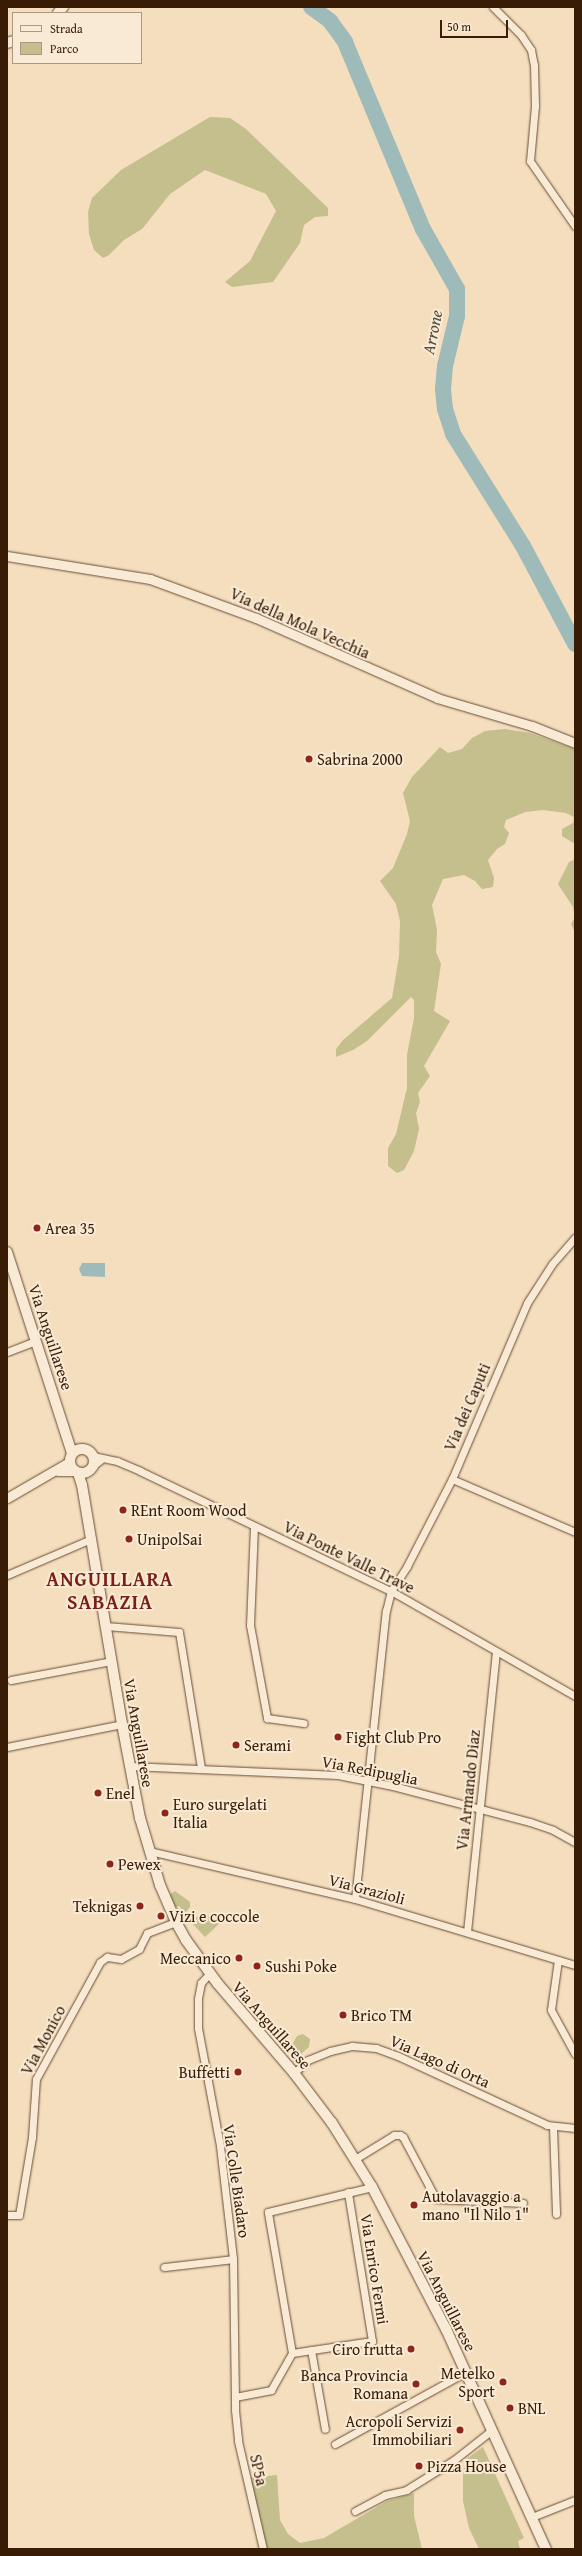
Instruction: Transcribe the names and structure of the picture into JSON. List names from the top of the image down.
{
  "streets": {
    "main road": ["Via Anguillarese"],
    "street": [
      "Via della Mola Vecchia",
      "Via dei Caputi",
      "Via Ponte Valle Trave",
      "Via Redipuglia",
      "Via Armando Diaz",
      "Via Grazioli",
      "Via Monico",
      "Via Lago di Orta",
      "Via Colle Biadaro",
      "Via Enrico Fermi",
      "SP5a"
    ]
  },
  "crossings": [
    ["Via Anguillarese", "Via Ponte Valle Trave"],
    ["Via Anguillarese", "Via Redipuglia"],
    ["Via Anguillarese", "Via Grazioli"],
    ["Via Anguillarese", "Via Monico"],
    ["Via Anguillarese", "Via Lago di Orta"],
    ["Via Anguillarese", "Via Colle Biadaro"],
    ["Via dei Caputi", "Via Ponte Valle Trave"],
    ["Via dei Caputi", "Via Redipuglia"],
    ["Via dei Caputi", "Via Grazioli"],
    ["Via Ponte Valle Trave", "Via Armando Diaz"],
    ["Via Redipuglia", "Via Armando Diaz"],
    ["Via Armando Diaz", "Via Grazioli"],
    ["Via Colle Biadaro", "SP5a"]
  ],
  "districts": ["ANGUILLARA SABAZIA"],
  "water": ["Arrone"],
  "places": [
    "Sabrina 2000",
    "Area 35",
    "REnt Room Wood",
    "UnipolSai",
    "Fight Club Pro",
    "Serami",
    "Enel",
    "Euro surgelati Italia",
    "Pewex",
    "Teknigas",
    "Vizi e coccole",
    "Meccanico",
    "Sushi Poke",
    "Brico TM",
    "Buffetti",
    "Autolavaggio a mano \"Il Nilo 1\"",
    "Ciro frutta",
    "Metelko Sport",
    "Banca Provincia Romana",
    "BNL",
    "Acropoli Servizi Immobiliari",
    "Pizza House"
  ],
  "legend": ["Strada", "Parco"],
  "scale_bar": "50 m"
}
